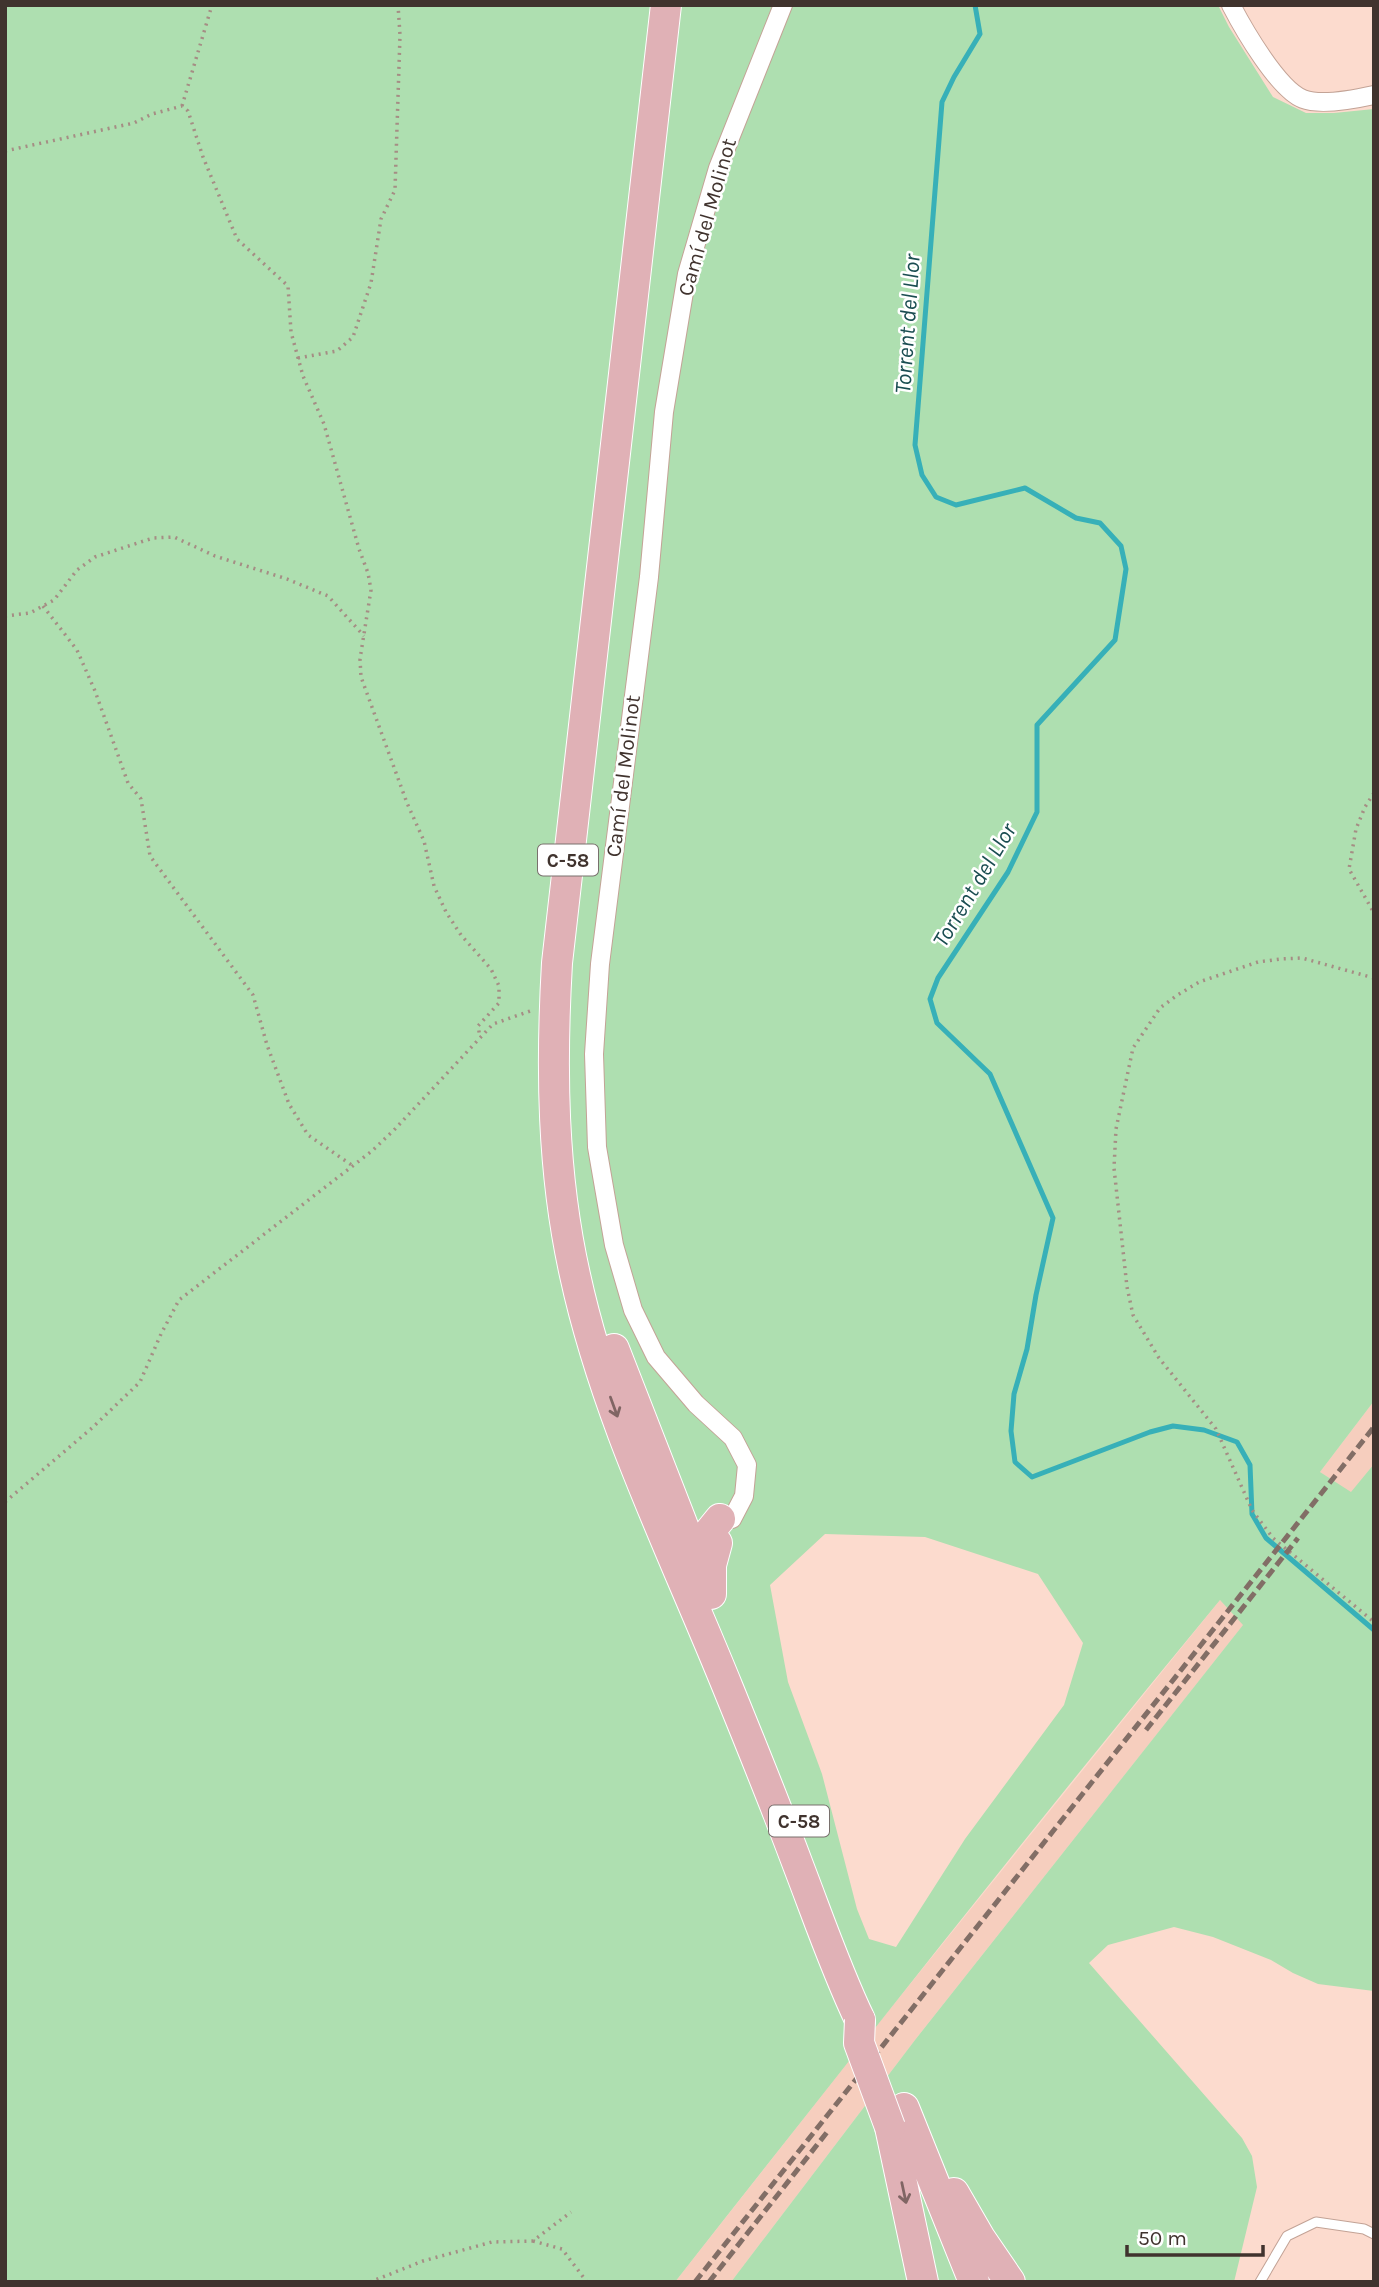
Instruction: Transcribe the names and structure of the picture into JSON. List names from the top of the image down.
{
  "streets": {
    "main road": ["C-58"],
    "street": ["Camí del Molinot"]
  },
  "water": ["Torrent del Llor"],
  "scale_bar": "50 m"
}
